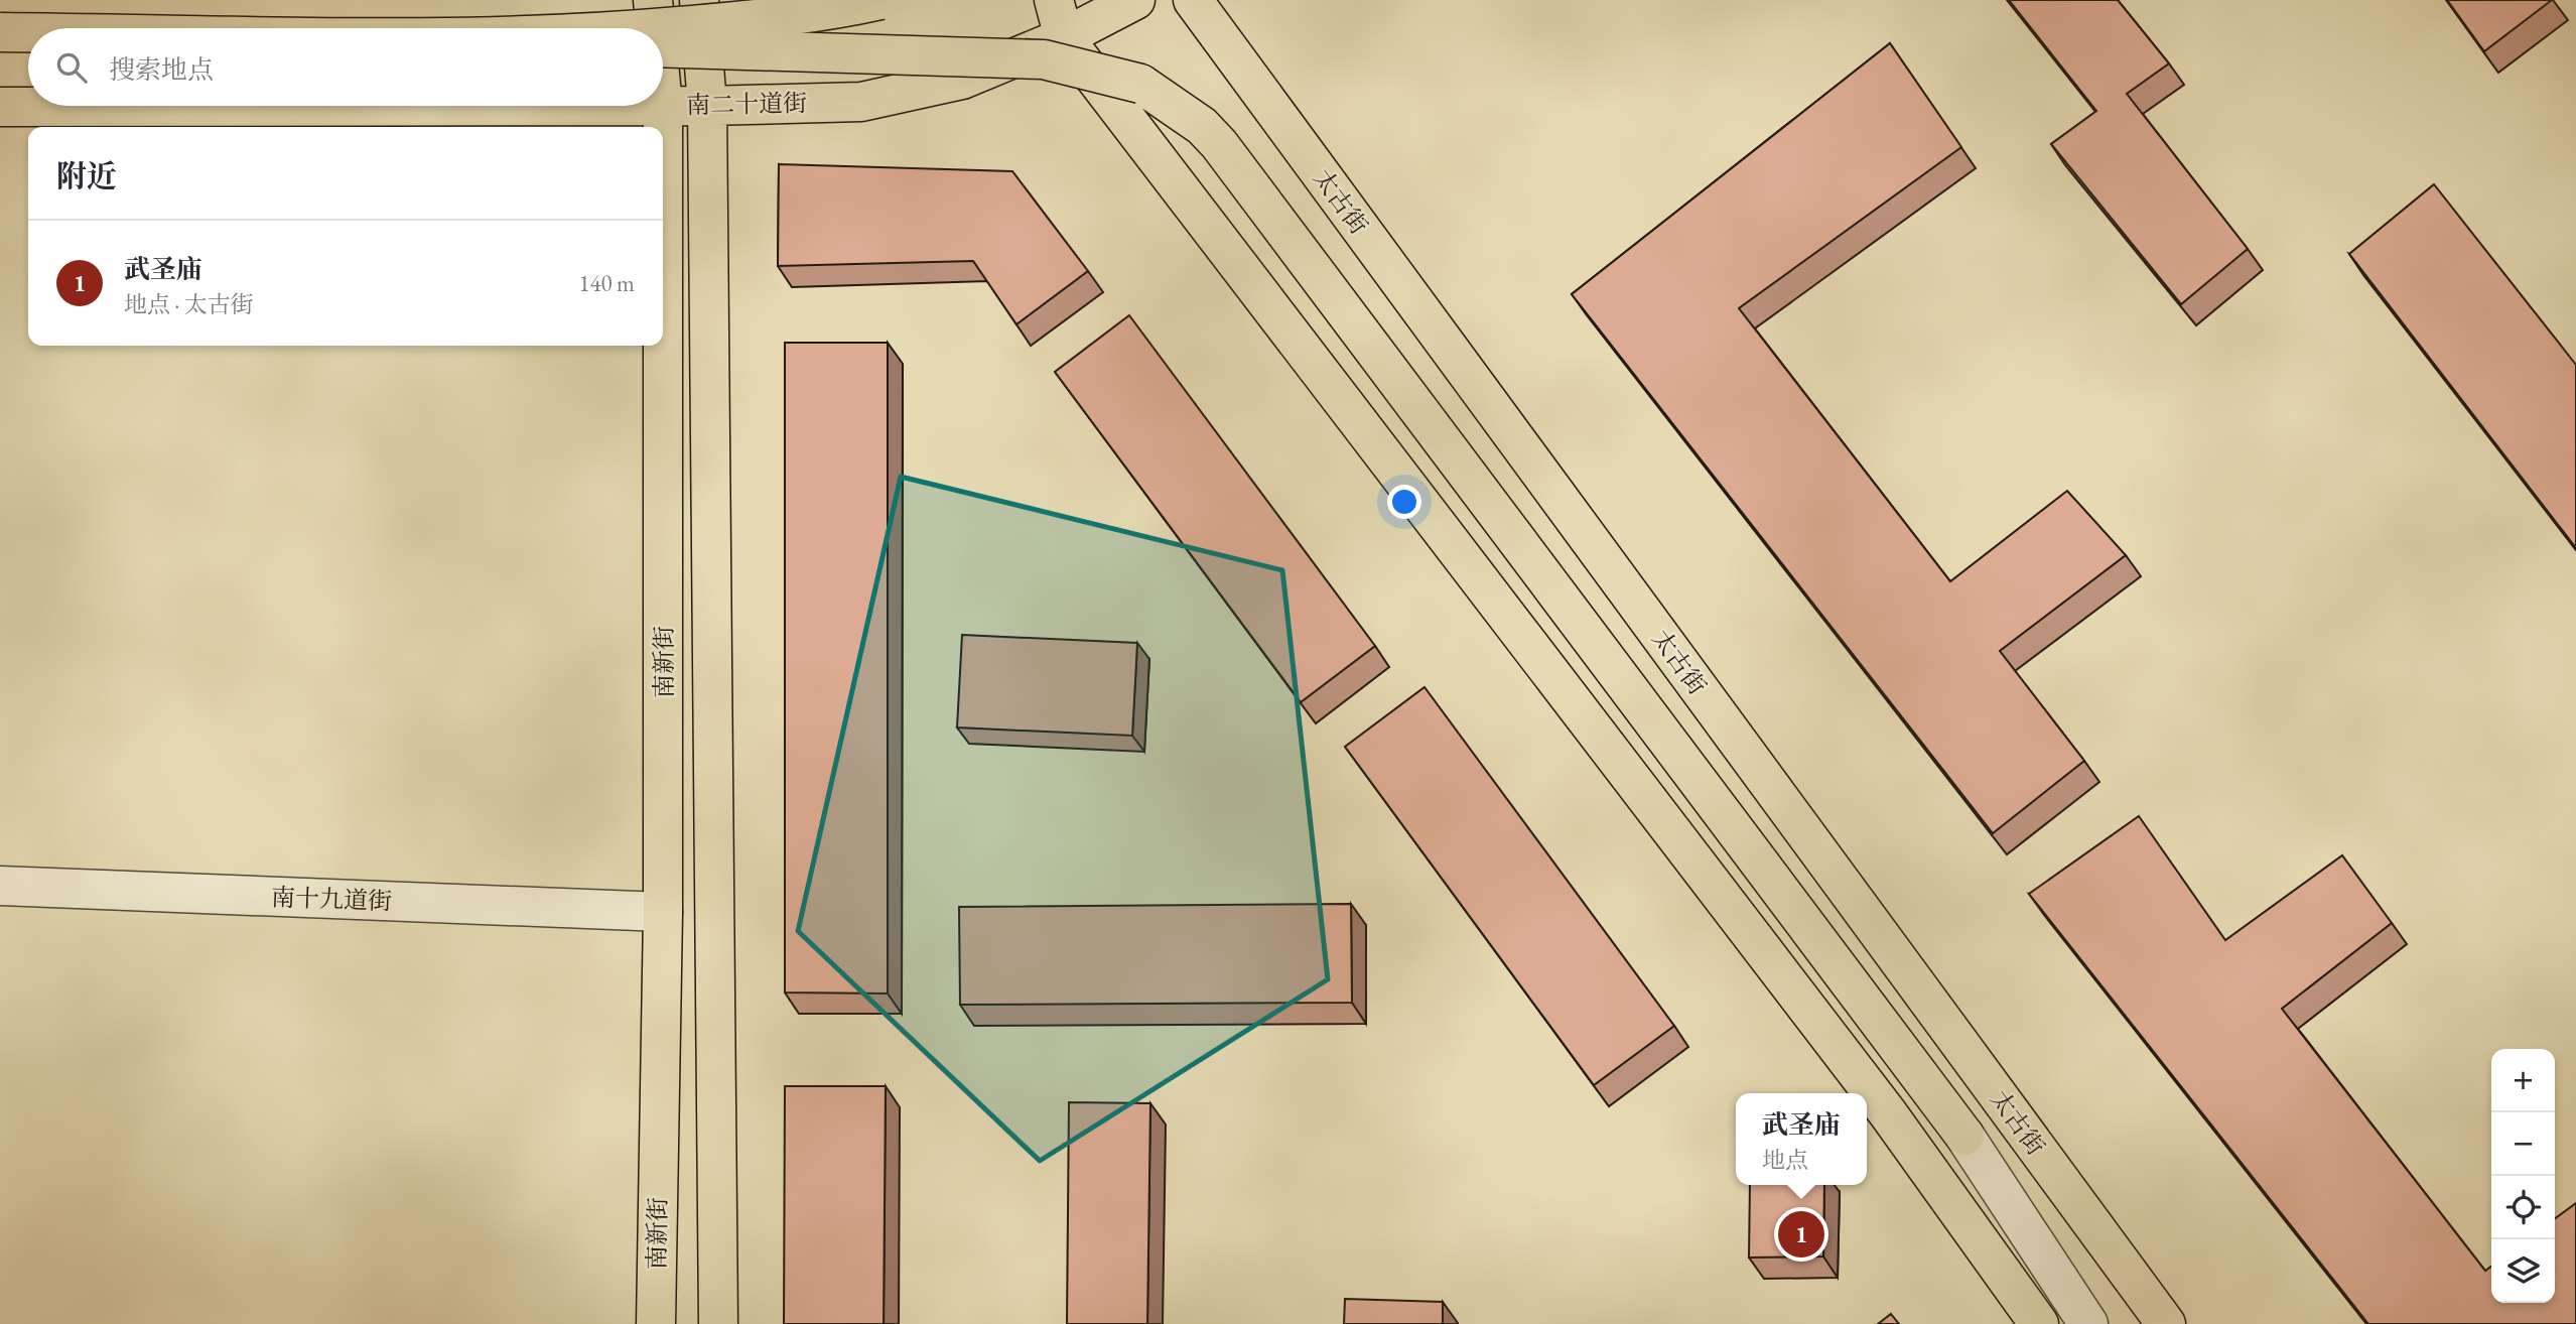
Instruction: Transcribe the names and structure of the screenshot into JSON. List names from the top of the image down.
{
  "streets": {
    "main road": ["南二十道街", "太古街", "南新街"],
    "street": ["南十九道街"]
  },
  "crossings": [
    ["南二十道街", "南新街"],
    ["南新街", "南十九道街"]
  ],
  "page": {
    "search": "搜索地点",
    "heading": "附近",
    "list": [
      {
        "mark": "1",
        "name": "武圣庙",
        "note": "地点 · 太古街",
        "value": "140 m"
      }
    ],
    "map_buttons": ["+", "−"],
    "popup": ["武圣庙", "地点"],
    "pins": "1"
  }
}
